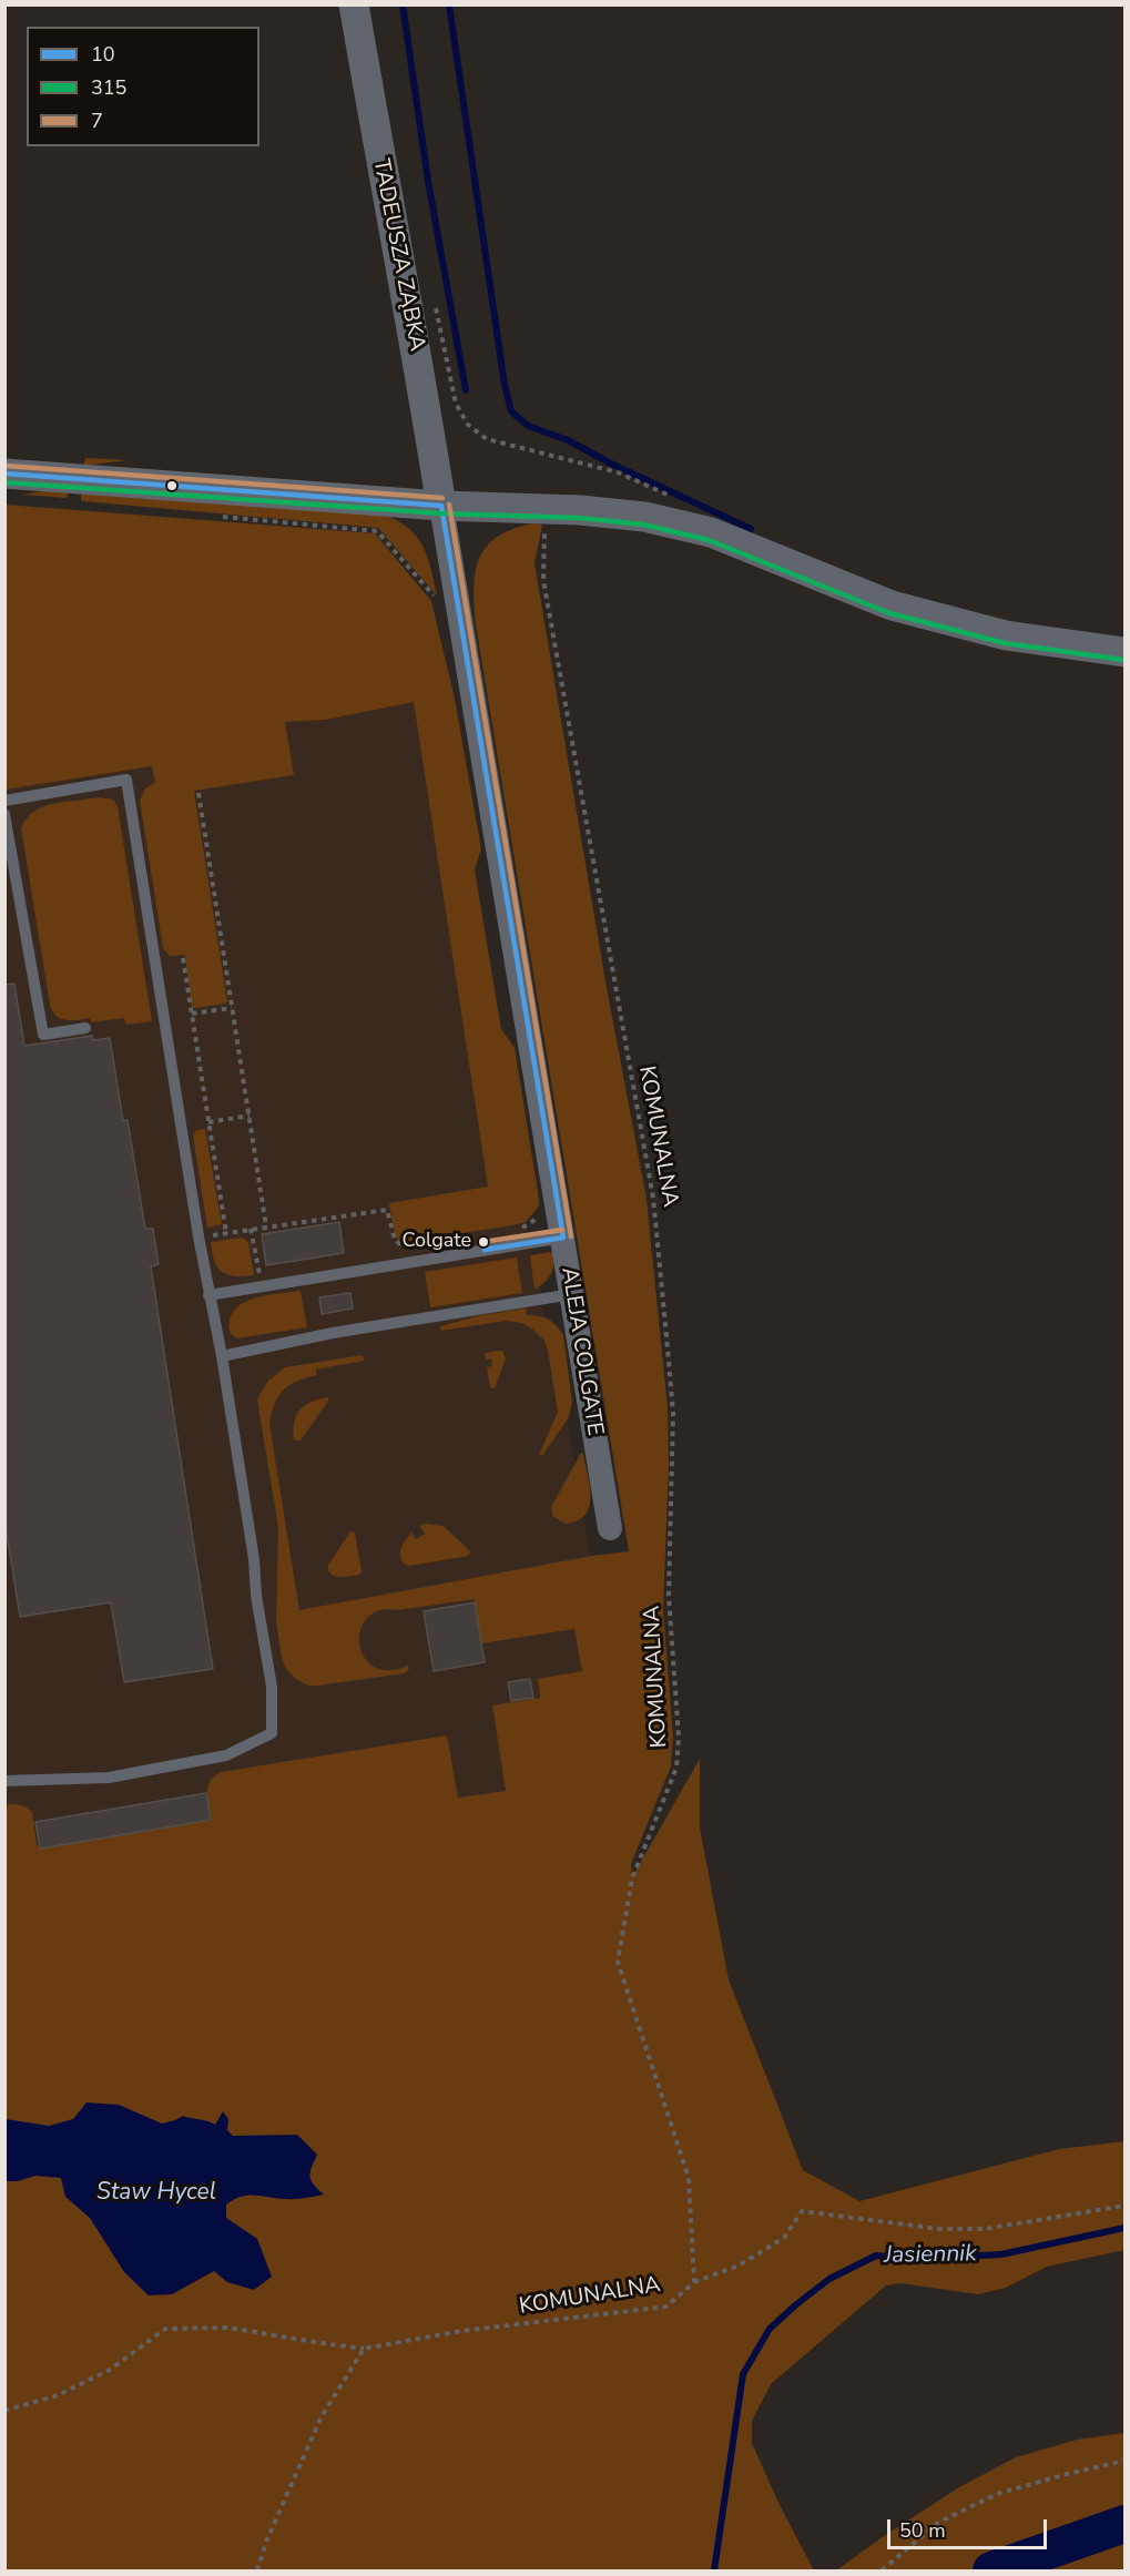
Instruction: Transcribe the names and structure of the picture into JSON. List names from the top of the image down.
{
  "streets": {
    "street": ["TADEUSZA ZĄBKA", "ALEJA COLGATE"],
    "path": ["KOMUNALNA"]
  },
  "crossings": [
    ["TADEUSZA ZĄBKA", "ALEJA COLGATE"]
  ],
  "water": ["Staw Hycel", "Jasiennik"],
  "places": ["Colgate"],
  "lines": ["transit line 7", "transit line 10", "transit line 315"],
  "legend": ["10", "315", "7"],
  "scale_bar": "50 m"
}
